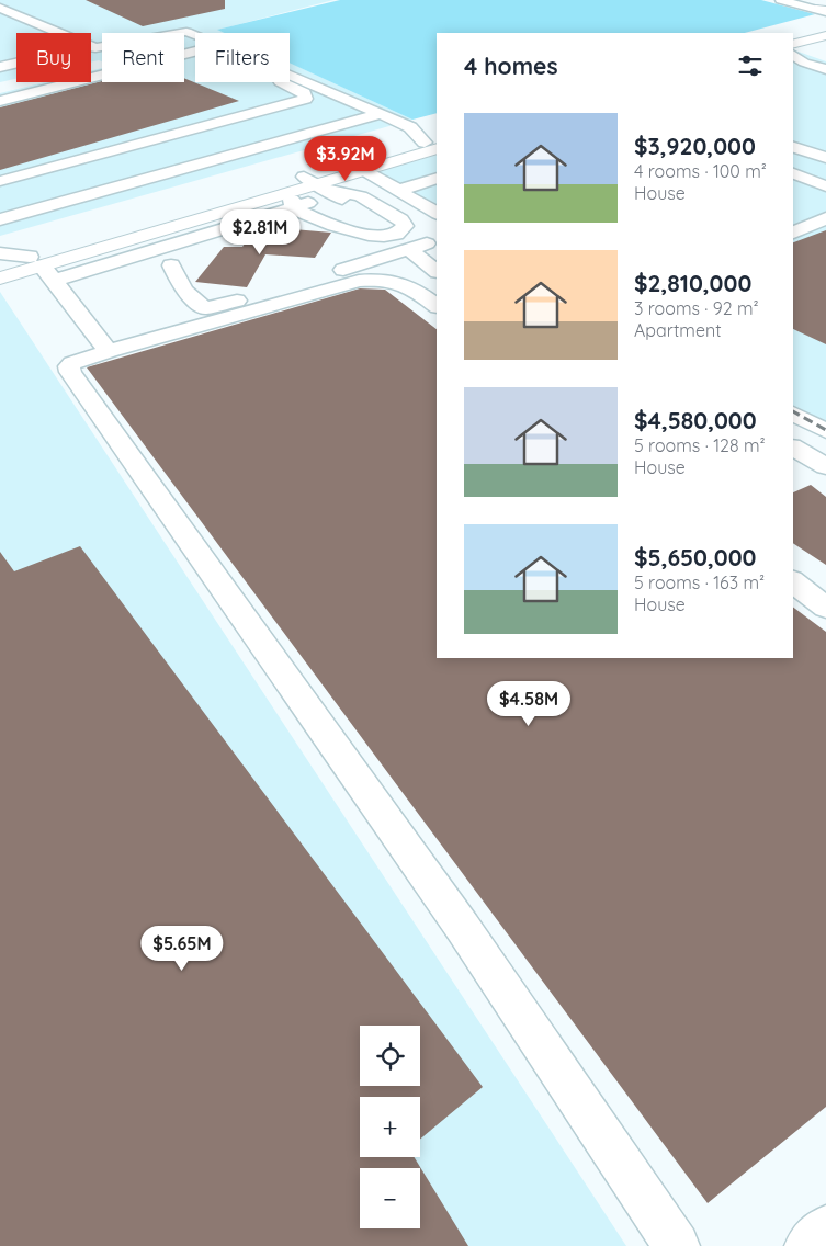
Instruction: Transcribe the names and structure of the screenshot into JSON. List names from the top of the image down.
{
  "page": {
    "chip": ["Buy", "Rent", "Filters"],
    "heading": "4 homes",
    "list": [
      {
        "name": "$3,920,000",
        "note": "4 rooms · 100 m² · House"
      },
      {
        "name": "$2,810,000",
        "note": "3 rooms · 92 m² · Apartment"
      },
      {
        "name": "$4,580,000",
        "note": "5 rooms · 128 m² · House"
      },
      {
        "name": "$5,650,000",
        "note": "5 rooms · 163 m² · House"
      }
    ],
    "price": [
      "$3.92M",
      "$2.81M",
      "$4.58M",
      "$5.65M"
    ],
    "map_buttons": ["+", "−"]
  }
}
